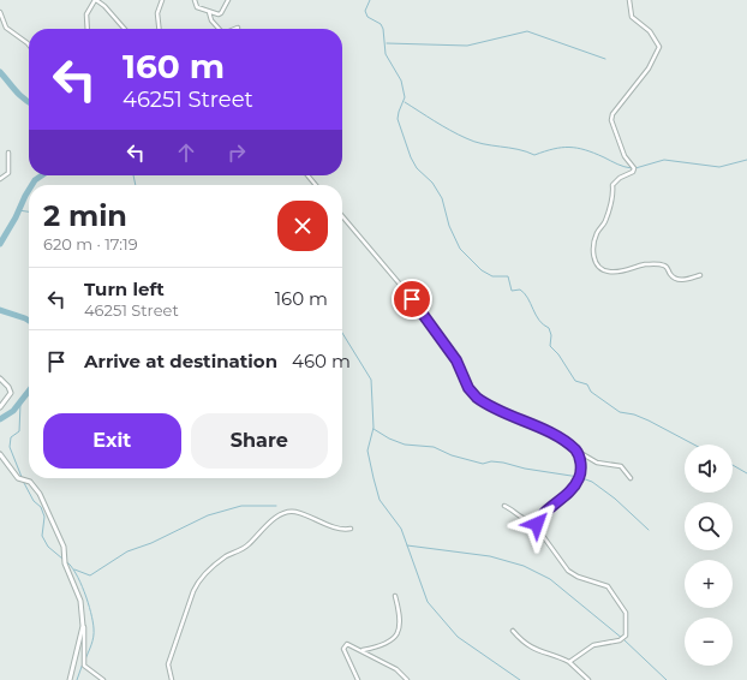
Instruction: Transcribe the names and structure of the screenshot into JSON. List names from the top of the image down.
{
  "page": {
    "turn": ["160 m", "46251 Street"],
    "heading": ["2 min", "620 m · 17:19"],
    "list": [
      {
        "name": "Turn left",
        "note": "46251 Street",
        "value": "160 m"
      },
      {
        "name": "Arrive at destination",
        "value": "460 m"
      }
    ],
    "buttons": ["Exit", "Share"],
    "map_buttons": ["+", "−"]
  }
}
